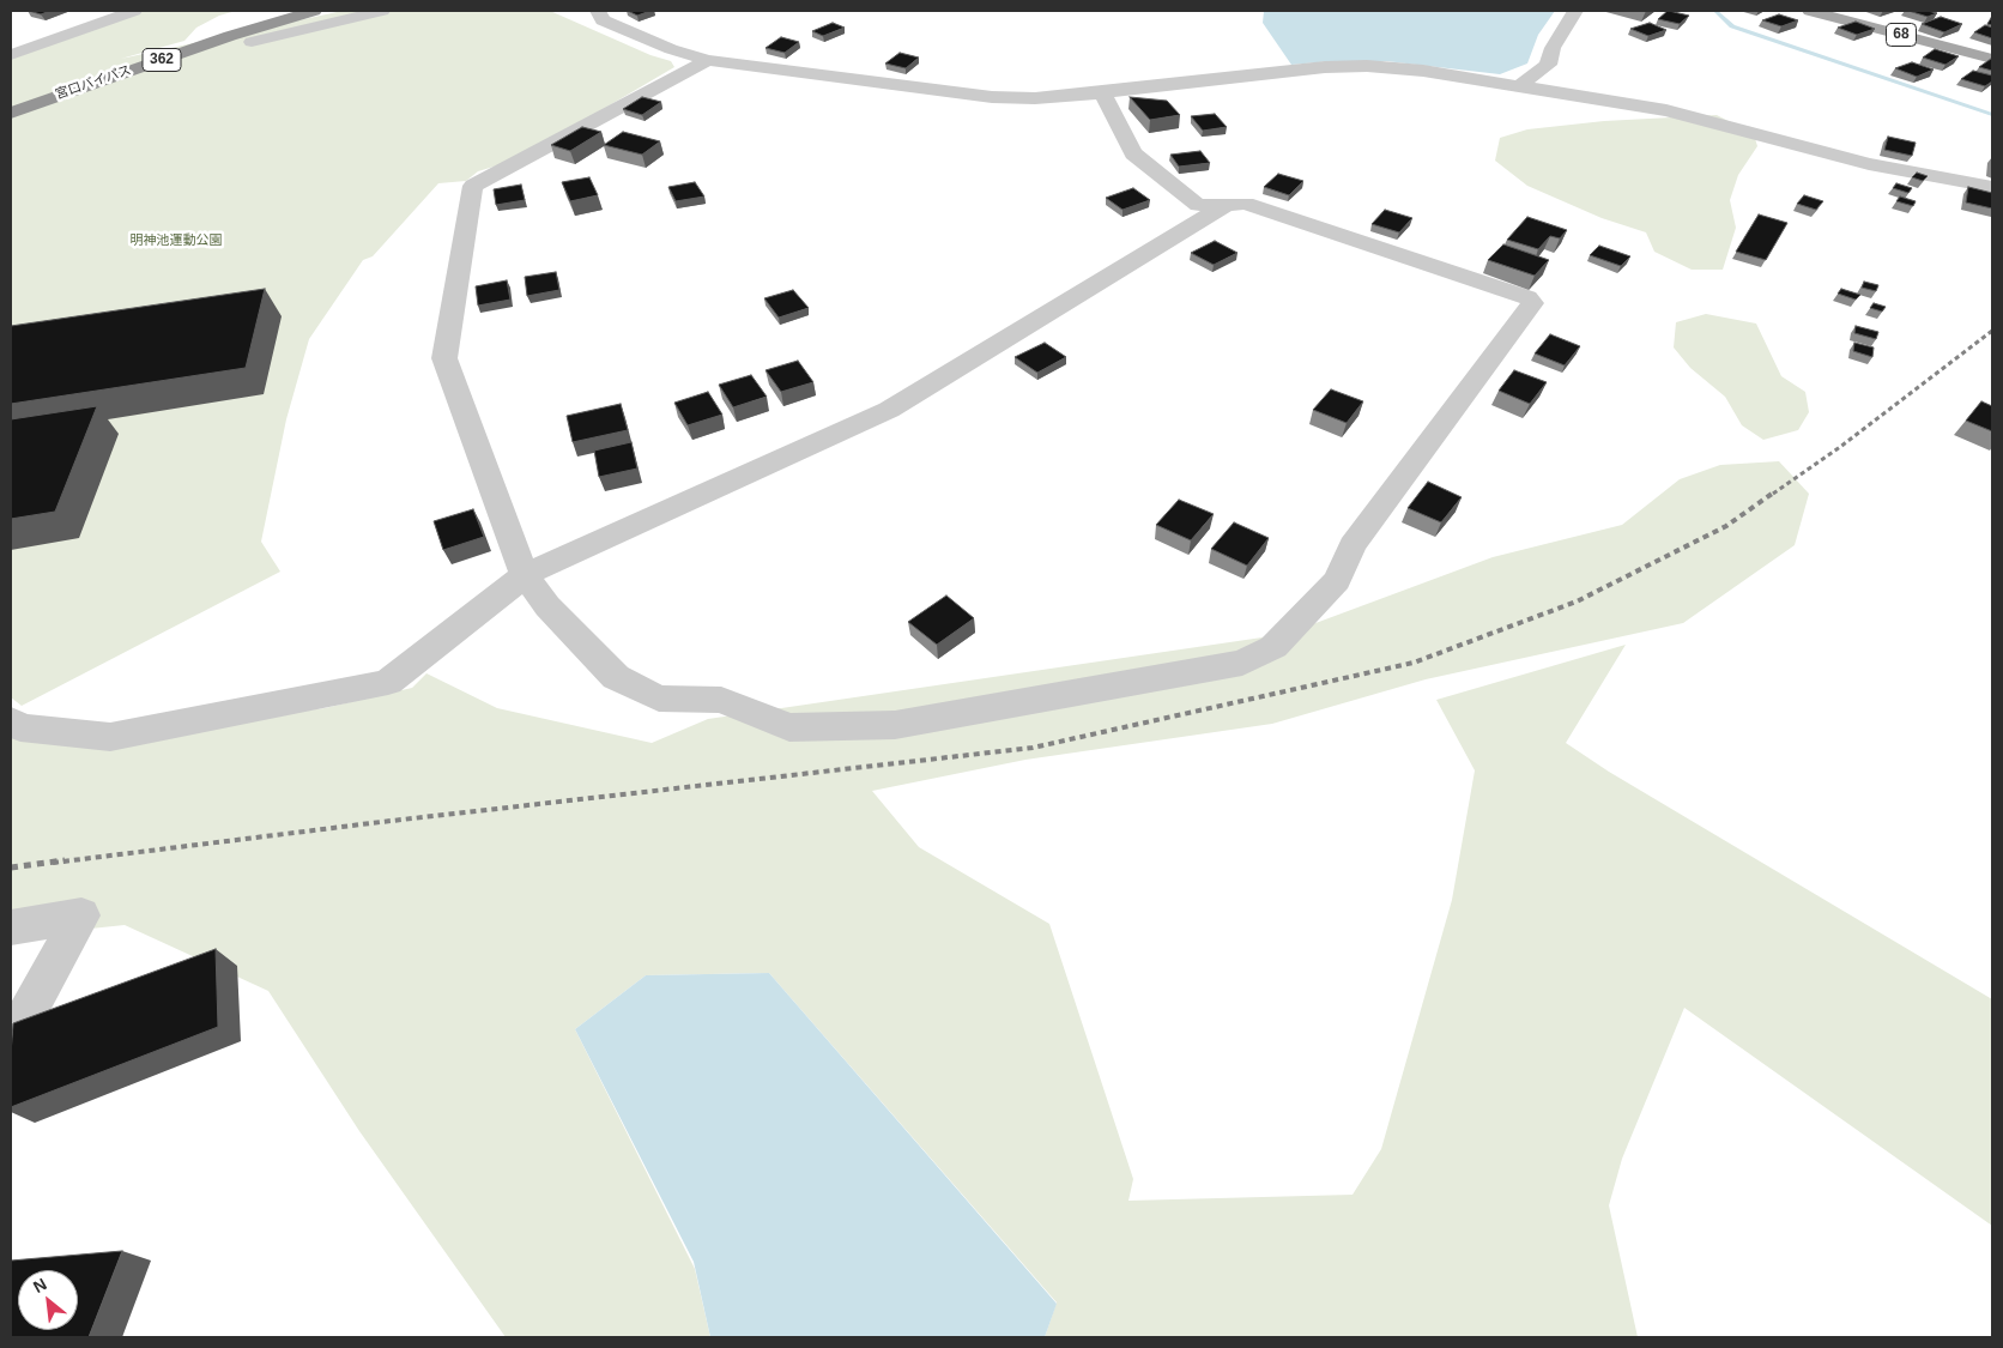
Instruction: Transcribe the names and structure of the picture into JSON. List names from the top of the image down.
{
  "streets": {
    "highway": ["362", "宮口バイパス"],
    "main road": ["68"]
  },
  "parks": ["明神池運動公園"],
  "north": "top left"
}
